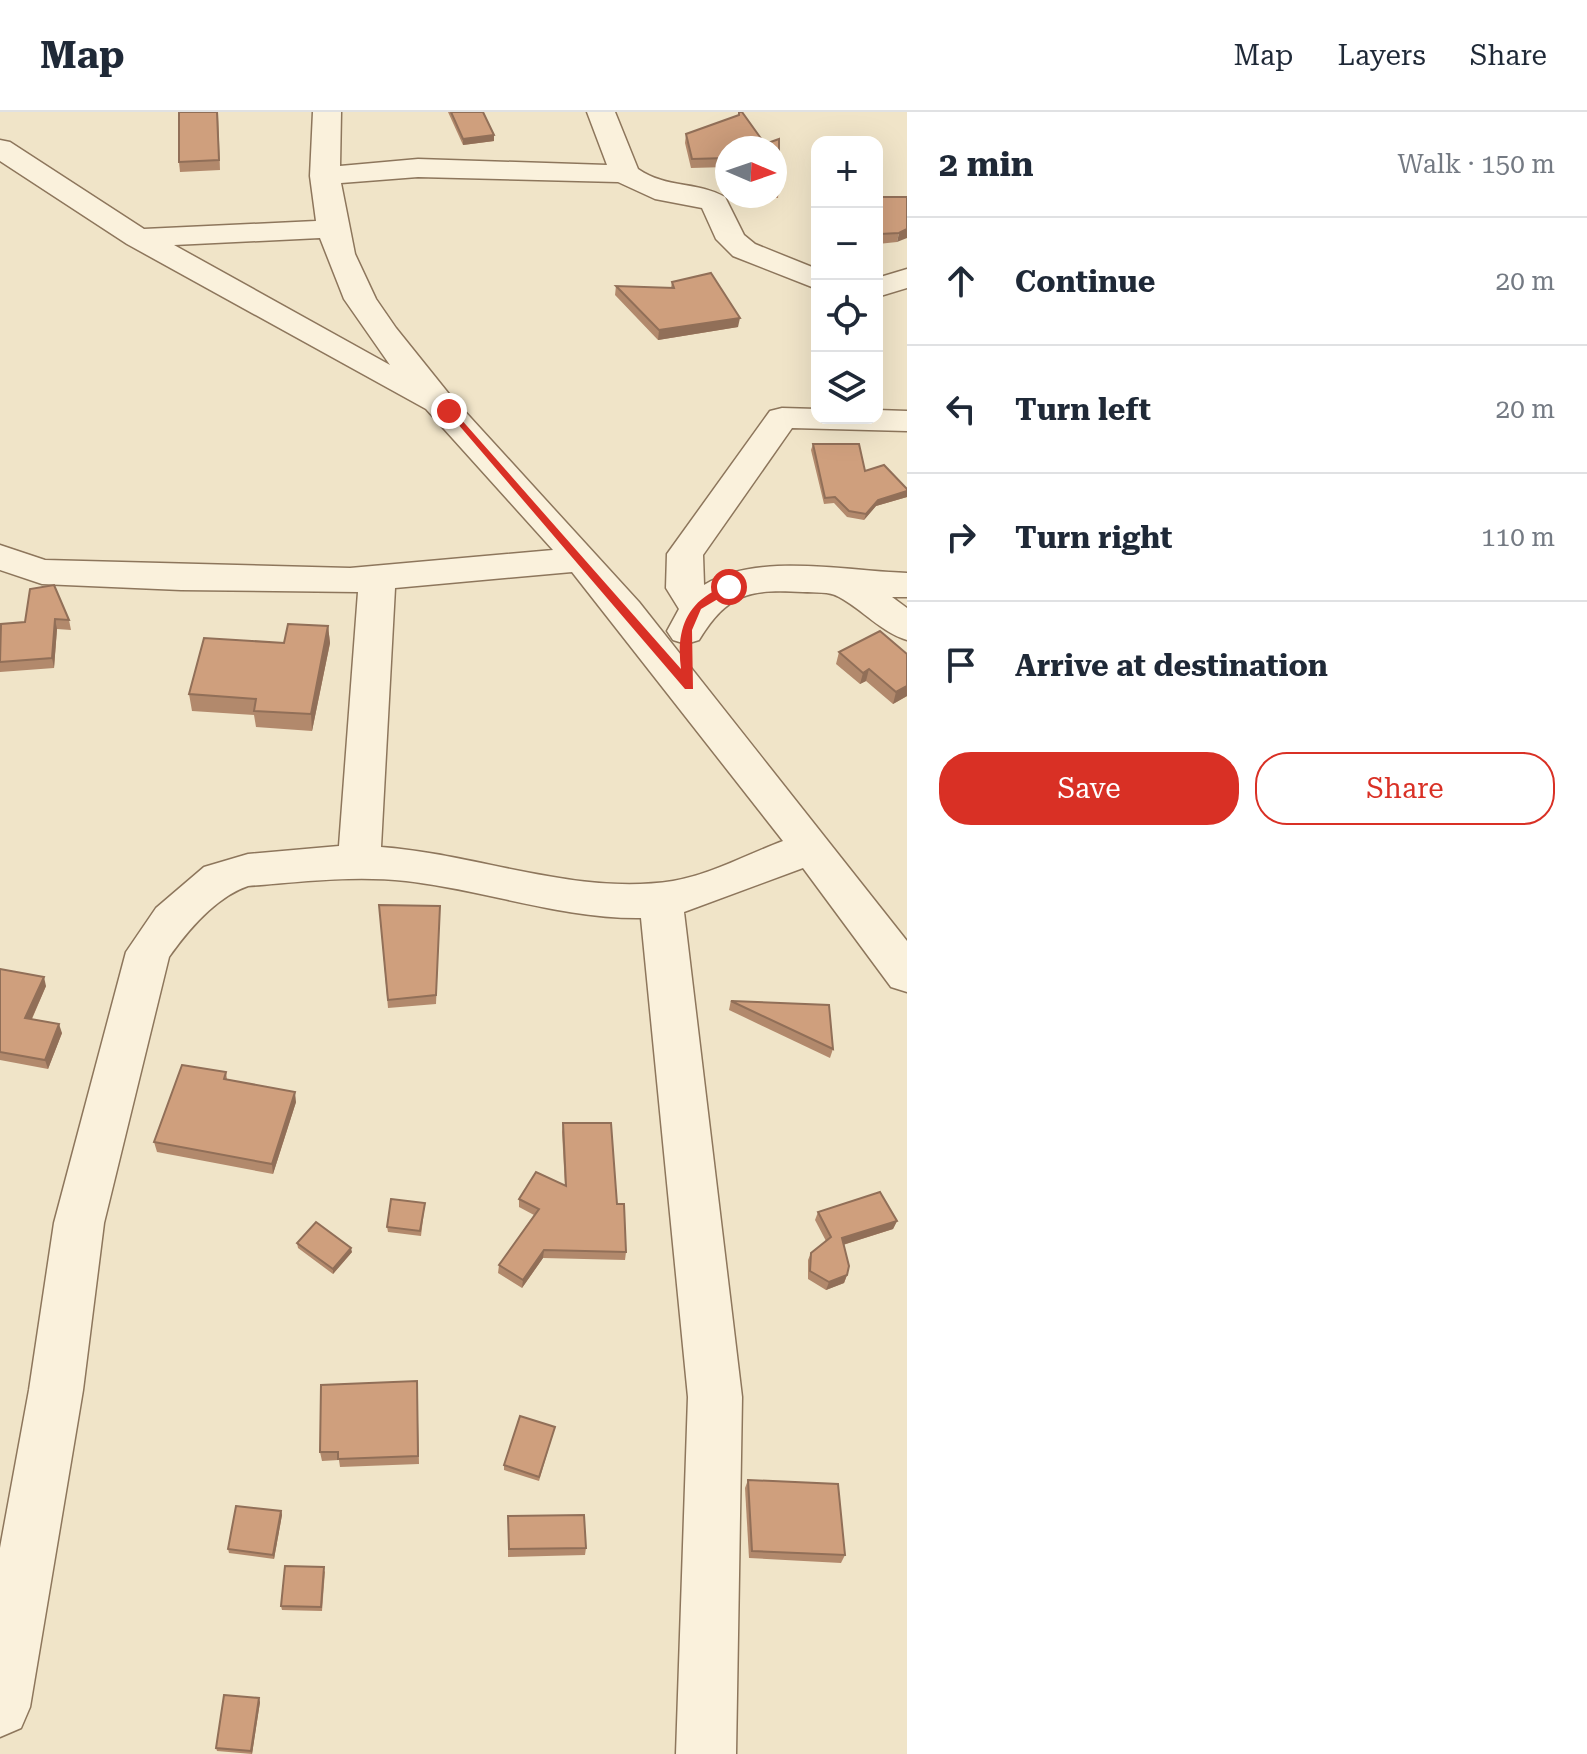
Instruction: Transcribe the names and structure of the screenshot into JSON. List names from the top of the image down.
{
  "north": "right",
  "page": {
    "header": "Map",
    "nav": ["Map", "Layers", "Share"],
    "heading": ["2 min", "Walk · 150 m"],
    "map_buttons": ["+", "−"],
    "list": [
      ["Continue", "20 m"],
      ["Turn left", "20 m"],
      ["Turn right", "110 m"],
      "Arrive at destination"
    ],
    "buttons": ["Save", "Share"]
  }
}
